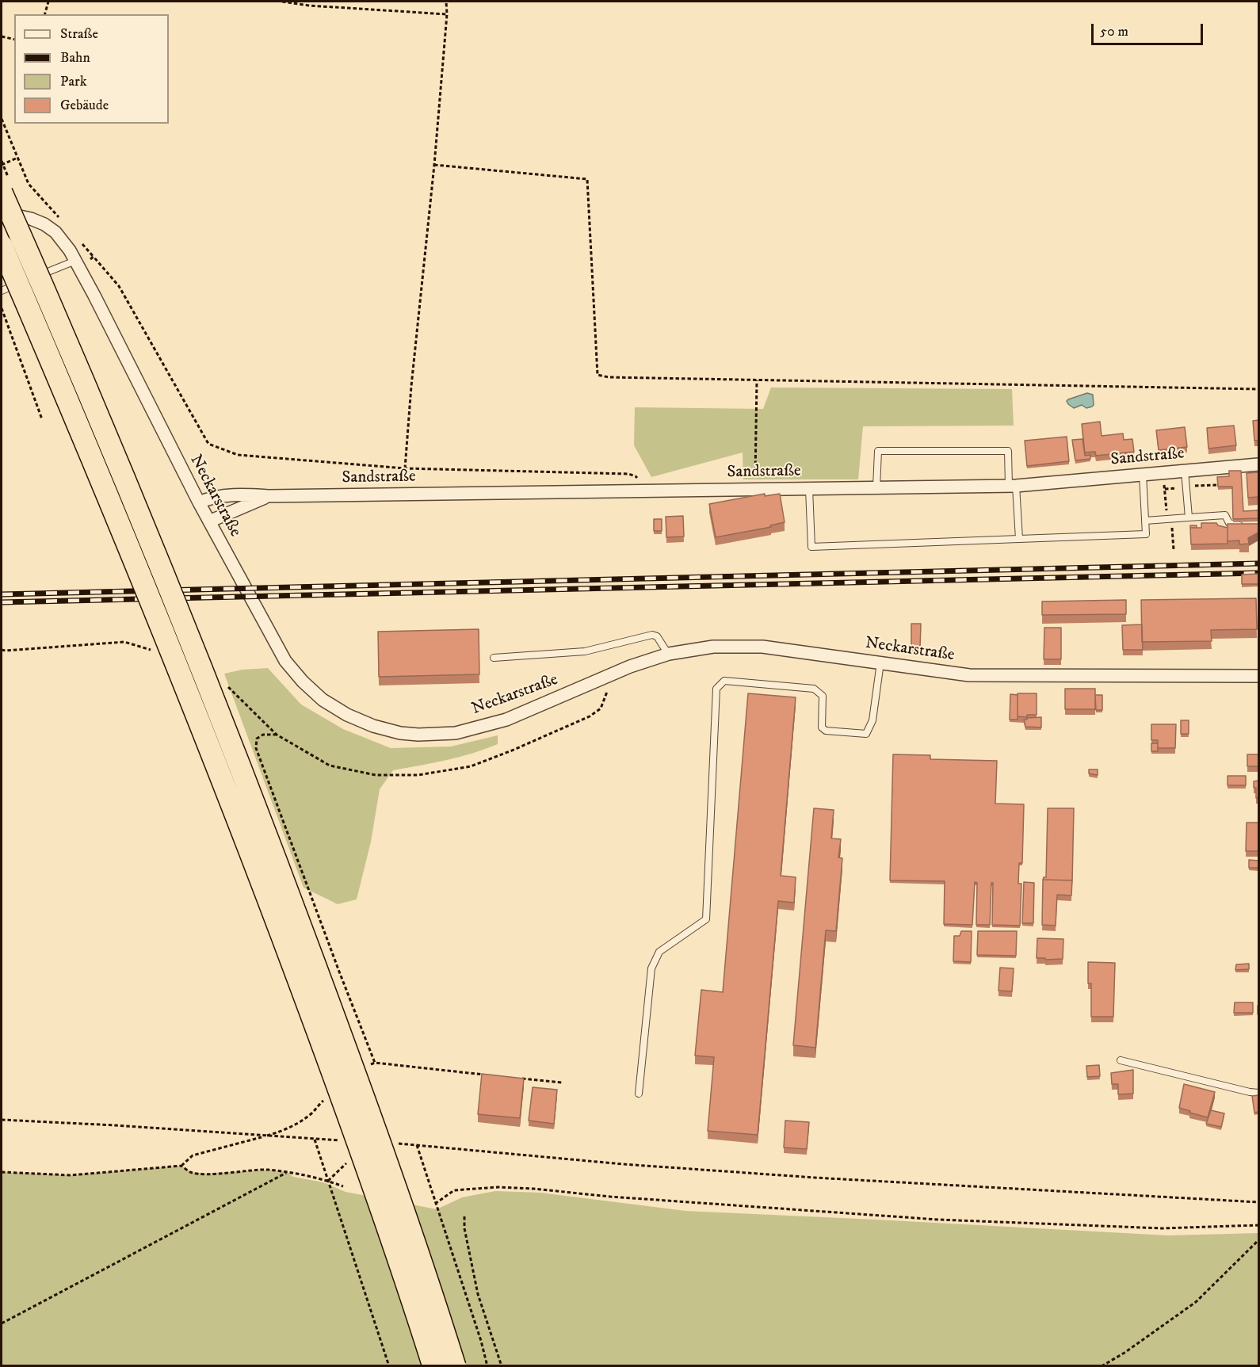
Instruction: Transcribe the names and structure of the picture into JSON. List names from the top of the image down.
{
  "streets": {
    "street": ["Sandstraße", "Neckarstraße"]
  },
  "crossings": [
    ["Sandstraße", "Neckarstraße"]
  ],
  "legend": [
    "Straße",
    "Bahn",
    "Park",
    "Gebäude"
  ],
  "scale_bar": "50 m"
}
